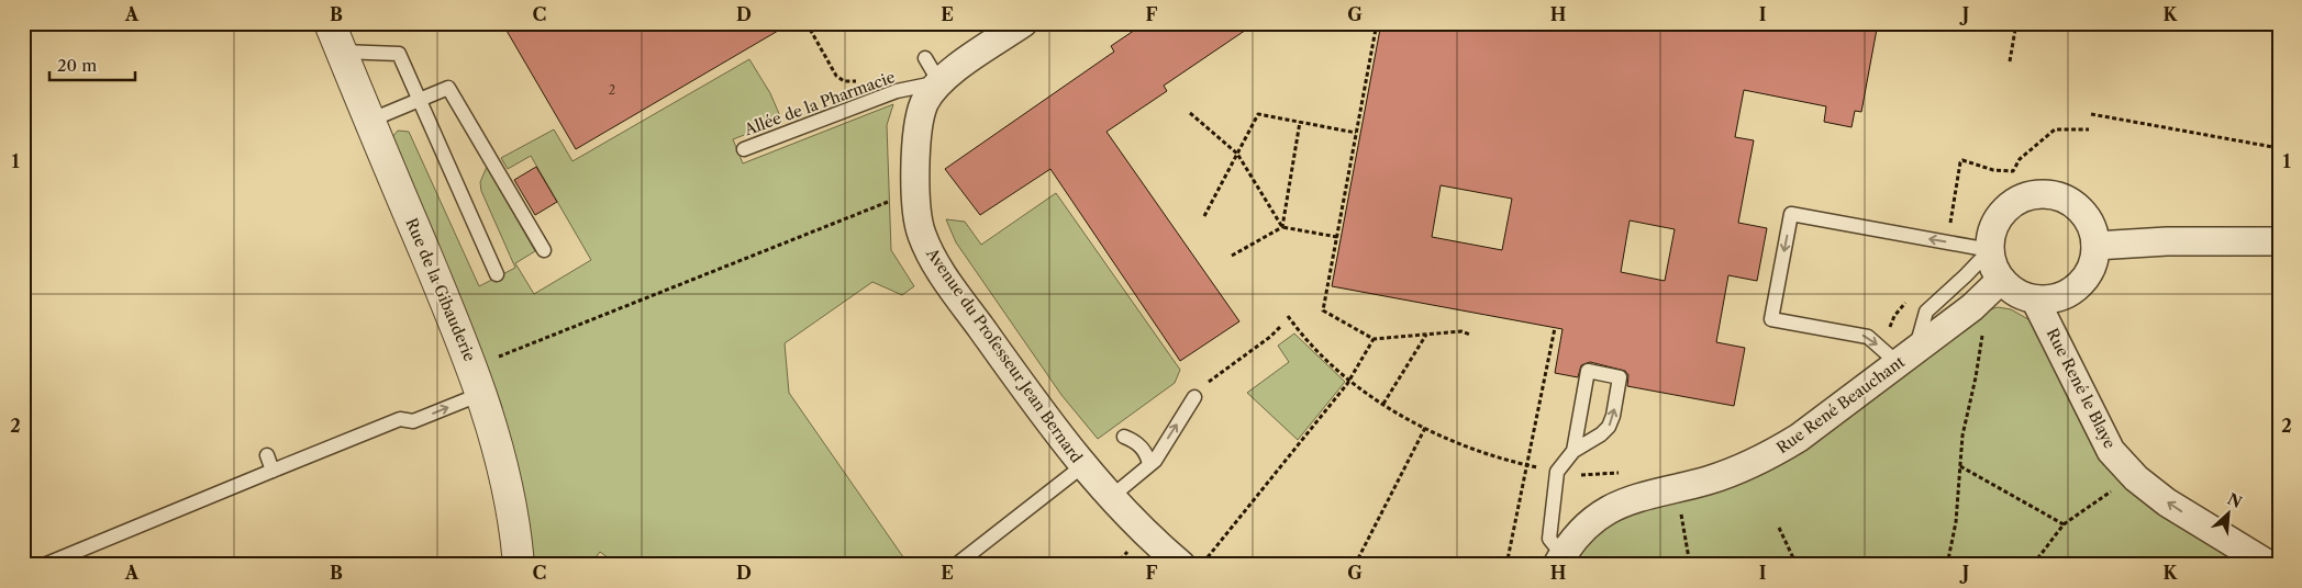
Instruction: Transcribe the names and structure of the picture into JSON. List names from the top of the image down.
{
  "streets": {
    "street": [
      "Rue de la Gibauderie",
      "Avenue du Professeur Jean Bernard",
      "Rue René le Blaye",
      "Rue René Beauchant"
    ],
    "lane": ["Allée de la Pharmacie"]
  },
  "crossings": [
    ["Allée de la Pharmacie", "Avenue du Professeur Jean Bernard"],
    ["Rue René le Blaye", "Rue René Beauchant"]
  ],
  "one_way": ["Rue René le Blaye"],
  "house_numbers": ["2"],
  "scale_bar": "20 m",
  "north": "top right",
  "grid": {
    "columns": [
      "A",
      "B",
      "C",
      "D",
      "E",
      "F",
      "G",
      "H",
      "I",
      "J",
      "K"
    ],
    "rows": ["1", "2"]
  }
}
